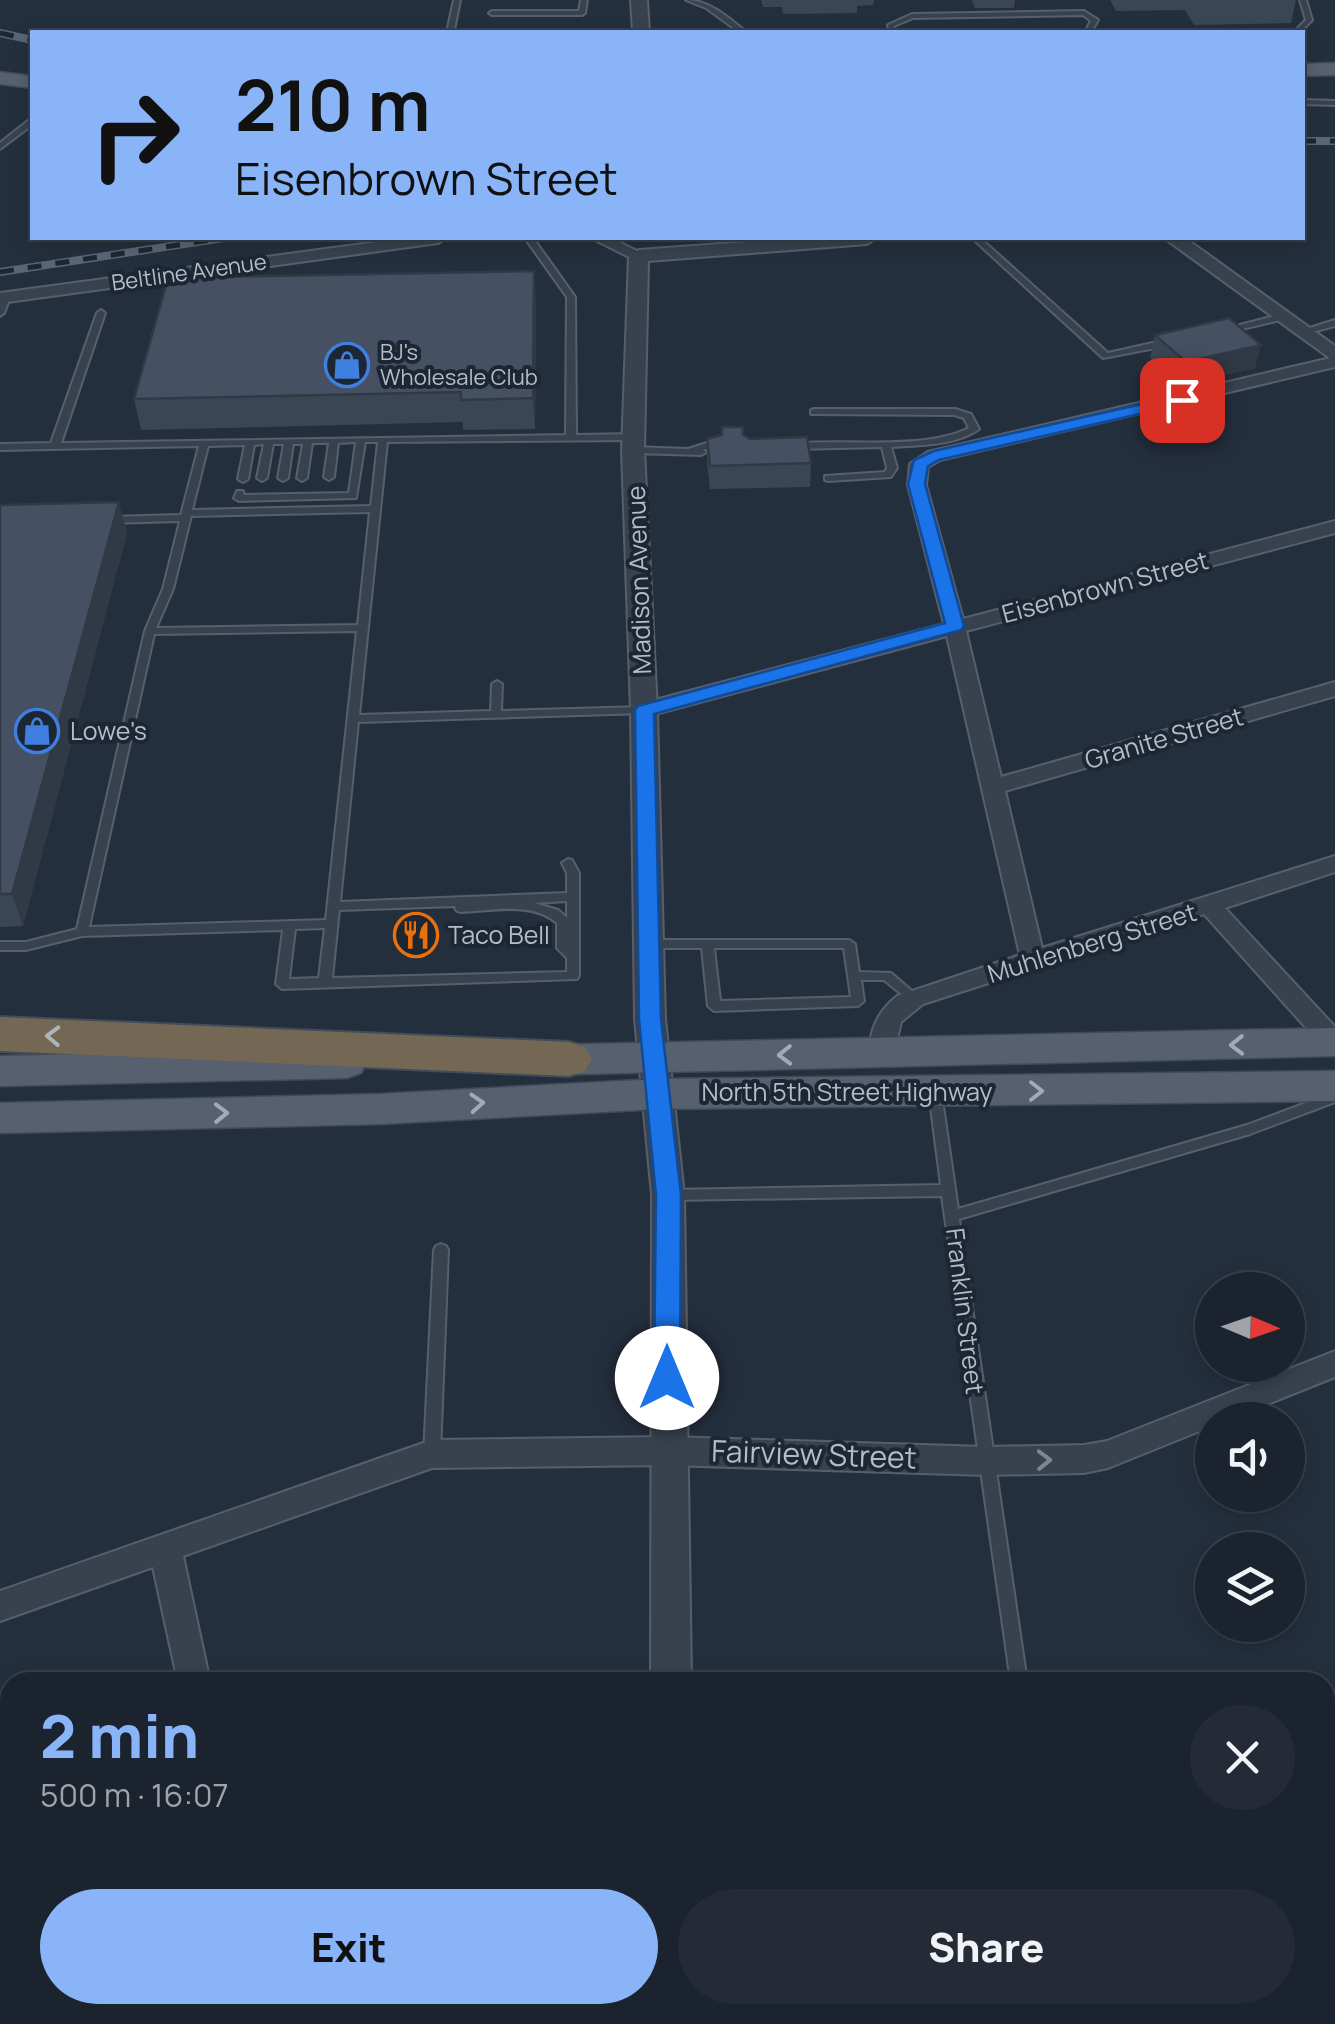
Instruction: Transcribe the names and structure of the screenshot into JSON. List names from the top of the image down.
{
  "streets": {
    "main road": ["North 5th Street Highway"],
    "street": [
      "Beltline Avenue",
      "Madison Avenue",
      "Eisenbrown Street",
      "Granite Street",
      "Muhlenberg Street",
      "Fairview Street"
    ],
    "lane": ["Franklin Street"]
  },
  "crossings": [
    ["Madison Avenue", "Eisenbrown Street"],
    ["Madison Avenue", "North 5th Street Highway"],
    ["Madison Avenue", "Fairview Street"],
    ["Franklin Street", "Fairview Street"]
  ],
  "places": {
    "shop": ["BJ's Wholesale Club", "Lowe's"],
    "restaurant": ["Taco Bell"]
  },
  "north": "right",
  "page": {
    "turn": ["210 m", "Eisenbrown Street"],
    "heading": ["2 min", "500 m · 16:07"],
    "buttons": ["Exit", "Share"]
  }
}
